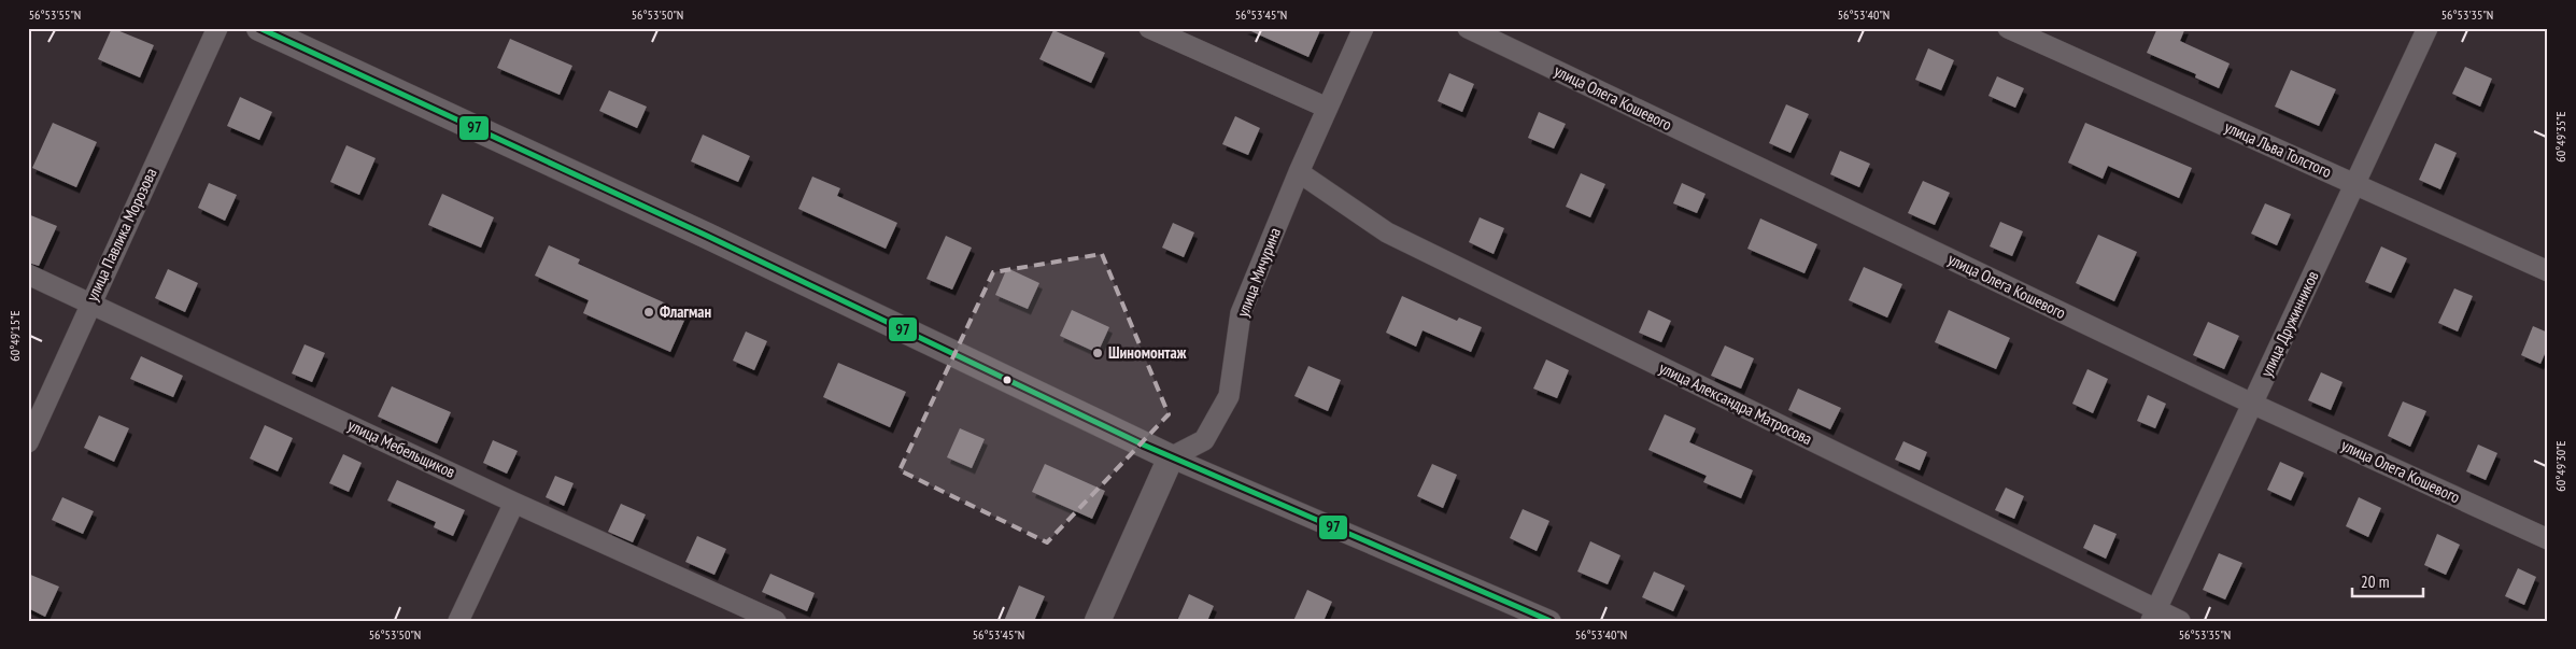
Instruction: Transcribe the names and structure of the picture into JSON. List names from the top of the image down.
{
  "streets": {
    "street": [
      "улица Олега Кошевого",
      "улица Льва Толстого",
      "улица Павлика Морозова",
      "улица Мичурина",
      "улица Дружинников",
      "улица Александра Матросова",
      "улица Мебельщиков"
    ]
  },
  "crossings": [
    ["улица Олега Кошевого", "улица Дружинников"],
    ["улица Льва Толстого", "улица Дружинников"],
    ["улица Павлика Морозова", "улица Мебельщиков"],
    ["улица Мичурина", "улица Александра Матросова"],
    ["улица Дружинников", "улица Александра Матросова"]
  ],
  "places": ["Флагман", "Шиномонтаж"],
  "lines": ["transit line 97"],
  "scale_bar": "20 m",
  "coordinates": [
    "56°53'55\"N",
    "56°53'50\"N",
    "56°53'45\"N",
    "56°53'40\"N",
    "56°53'35\"N",
    "60°49'35\"E",
    "60°49'15\"E",
    "60°49'30\"E"
  ]
}
